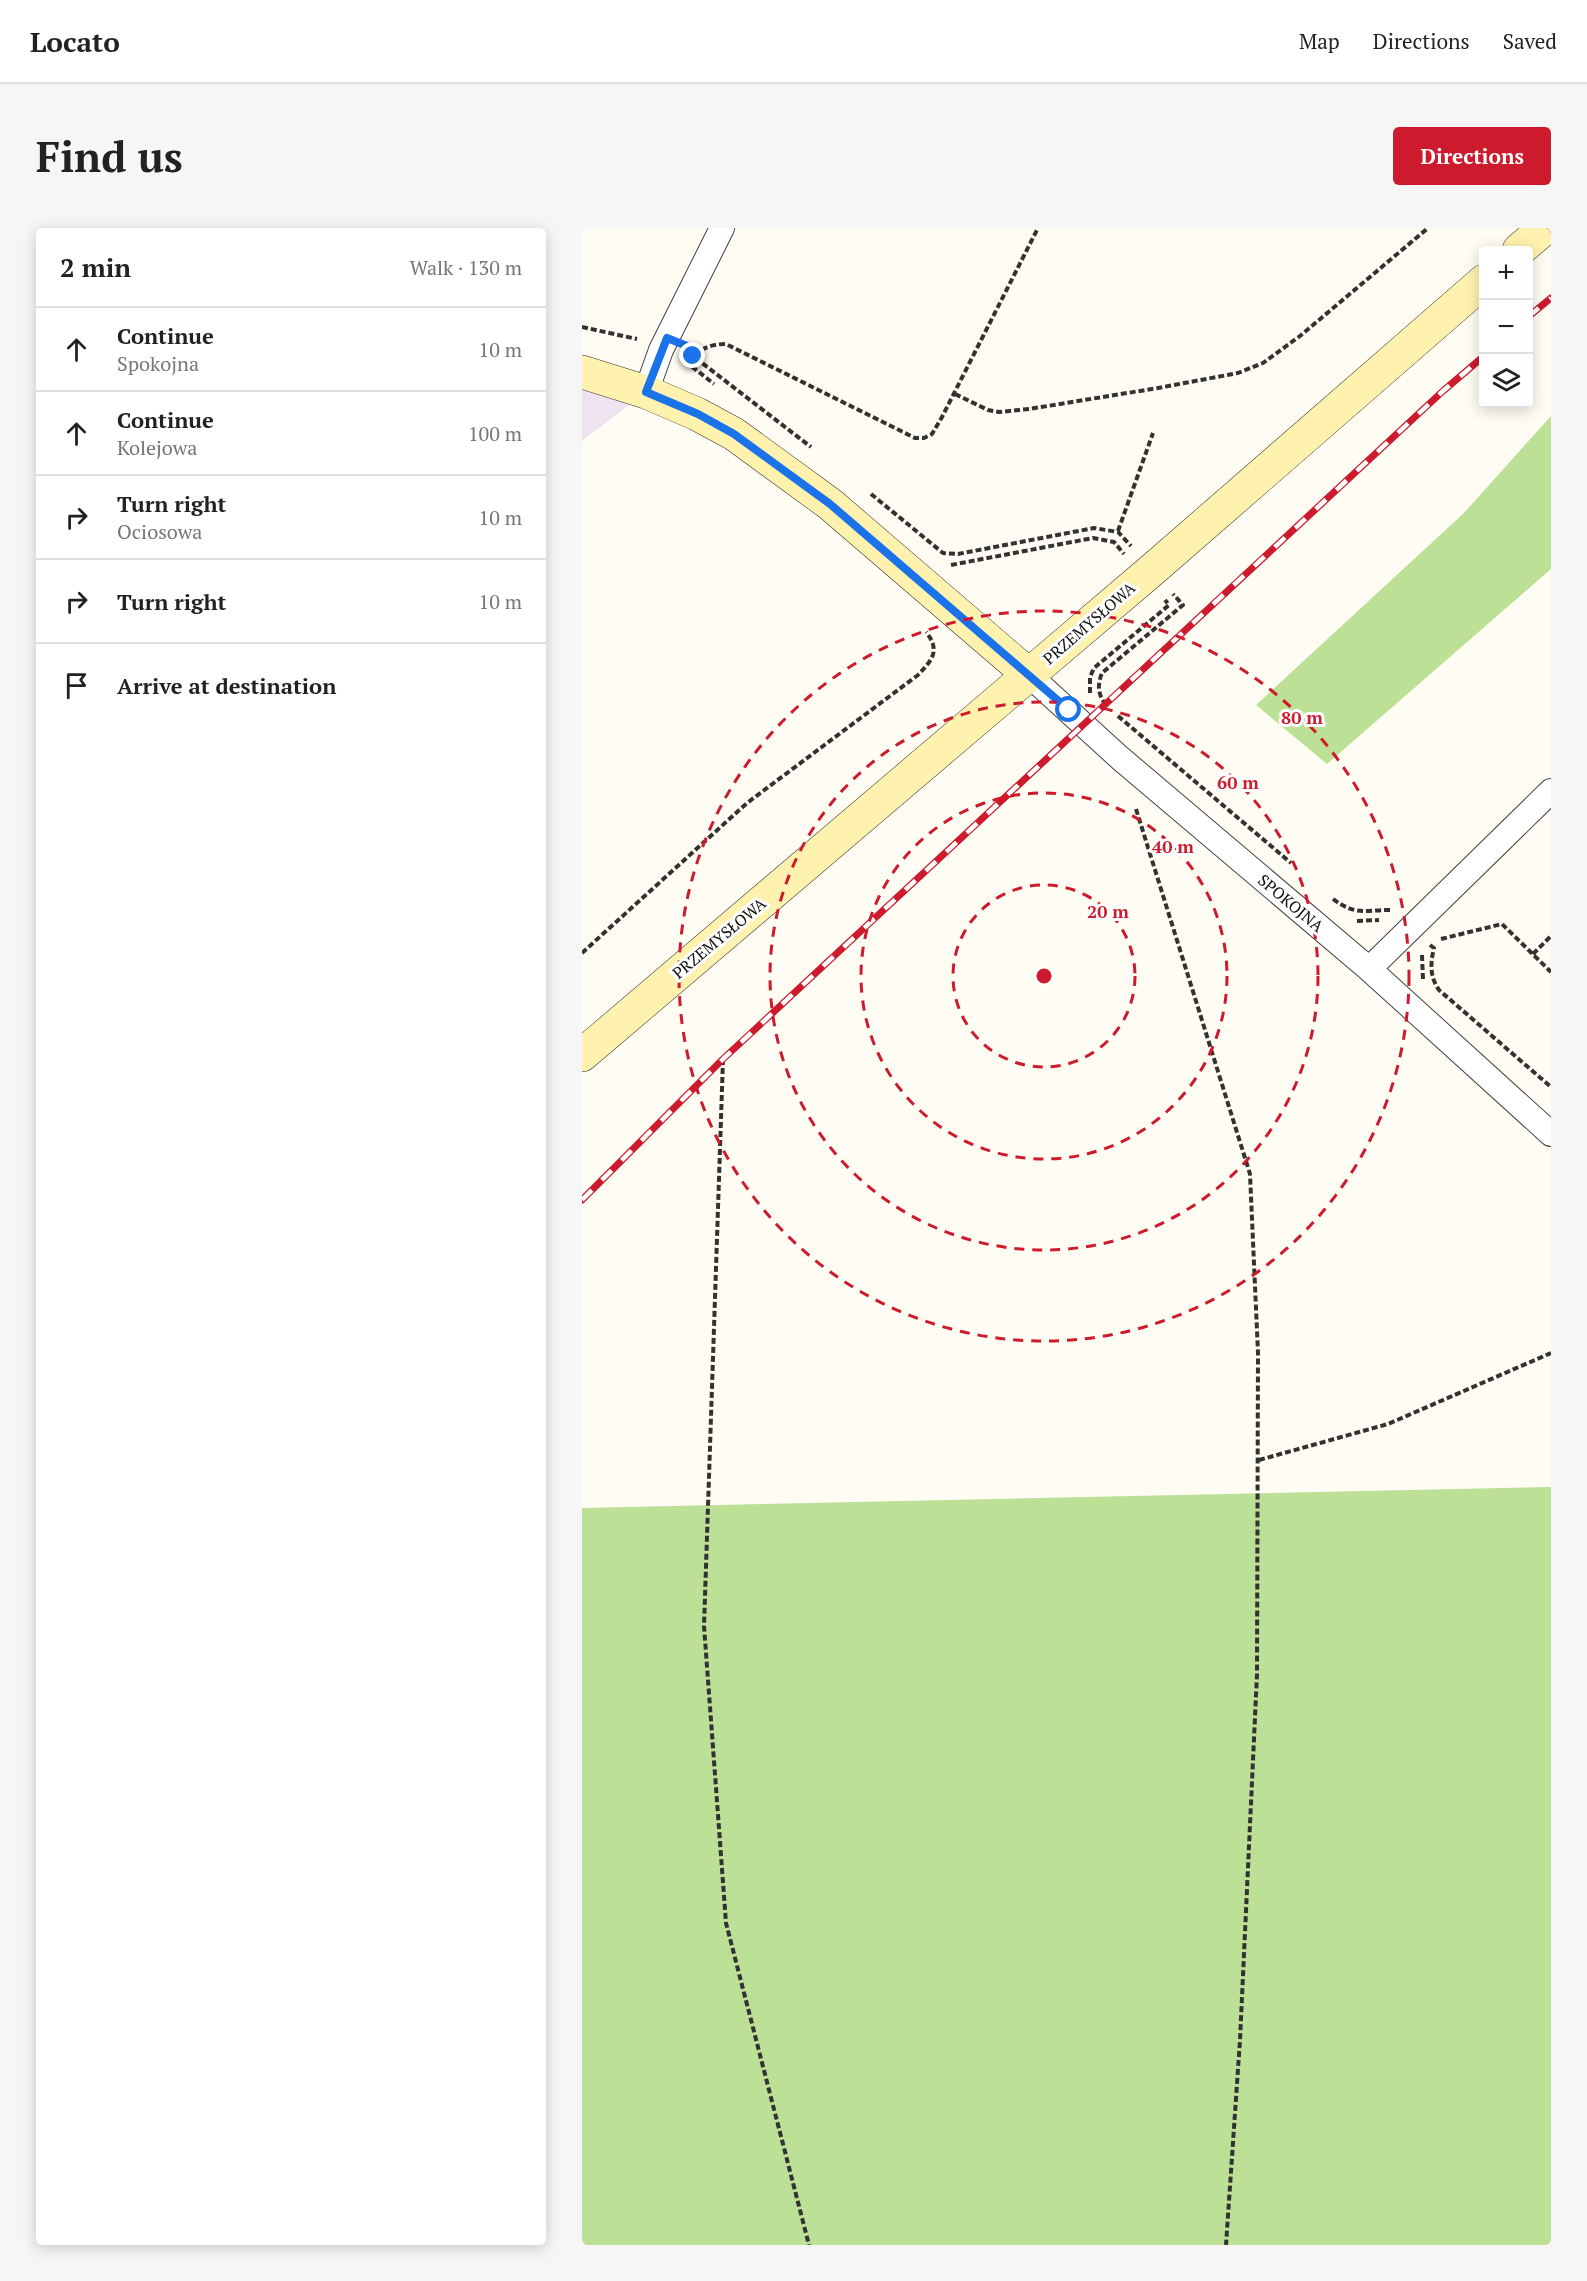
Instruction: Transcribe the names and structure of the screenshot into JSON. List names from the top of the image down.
{
  "streets": {
    "street": ["PRZEMYSŁOWA", "SPOKOJNA"]
  },
  "crossings": [
    ["PRZEMYSŁOWA", "SPOKOJNA"]
  ],
  "page": {
    "header": "Locato",
    "nav": ["Map", "Directions", "Saved"],
    "buttons": "Directions",
    "title": "Find us",
    "heading": ["2 min", "Walk · 130 m"],
    "map_buttons": ["+", "−"],
    "list": [
      ["Continue", "Spokojna", "10 m"],
      ["Continue", "Kolejowa", "100 m"],
      ["Turn right", "Ociosowa", "10 m"],
      ["Turn right", "10 m"],
      "Arrive at destination"
    ]
  },
  "rings": [
    "80 m",
    "60 m",
    "40 m",
    "20 m"
  ]
}
